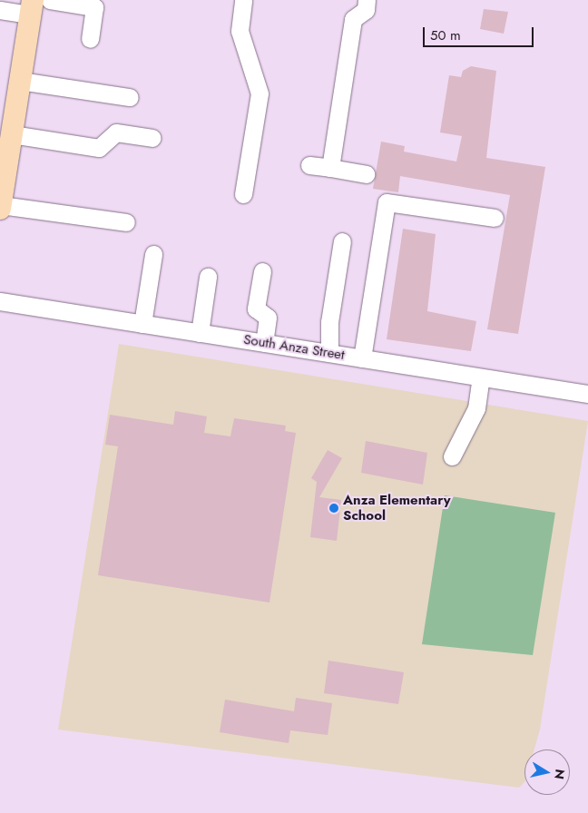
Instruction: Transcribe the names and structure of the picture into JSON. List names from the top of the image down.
{
  "streets": {
    "street": ["South Anza Street"]
  },
  "places": ["Anza Elementary School"],
  "scale_bar": "50 m",
  "north": "right"
}
